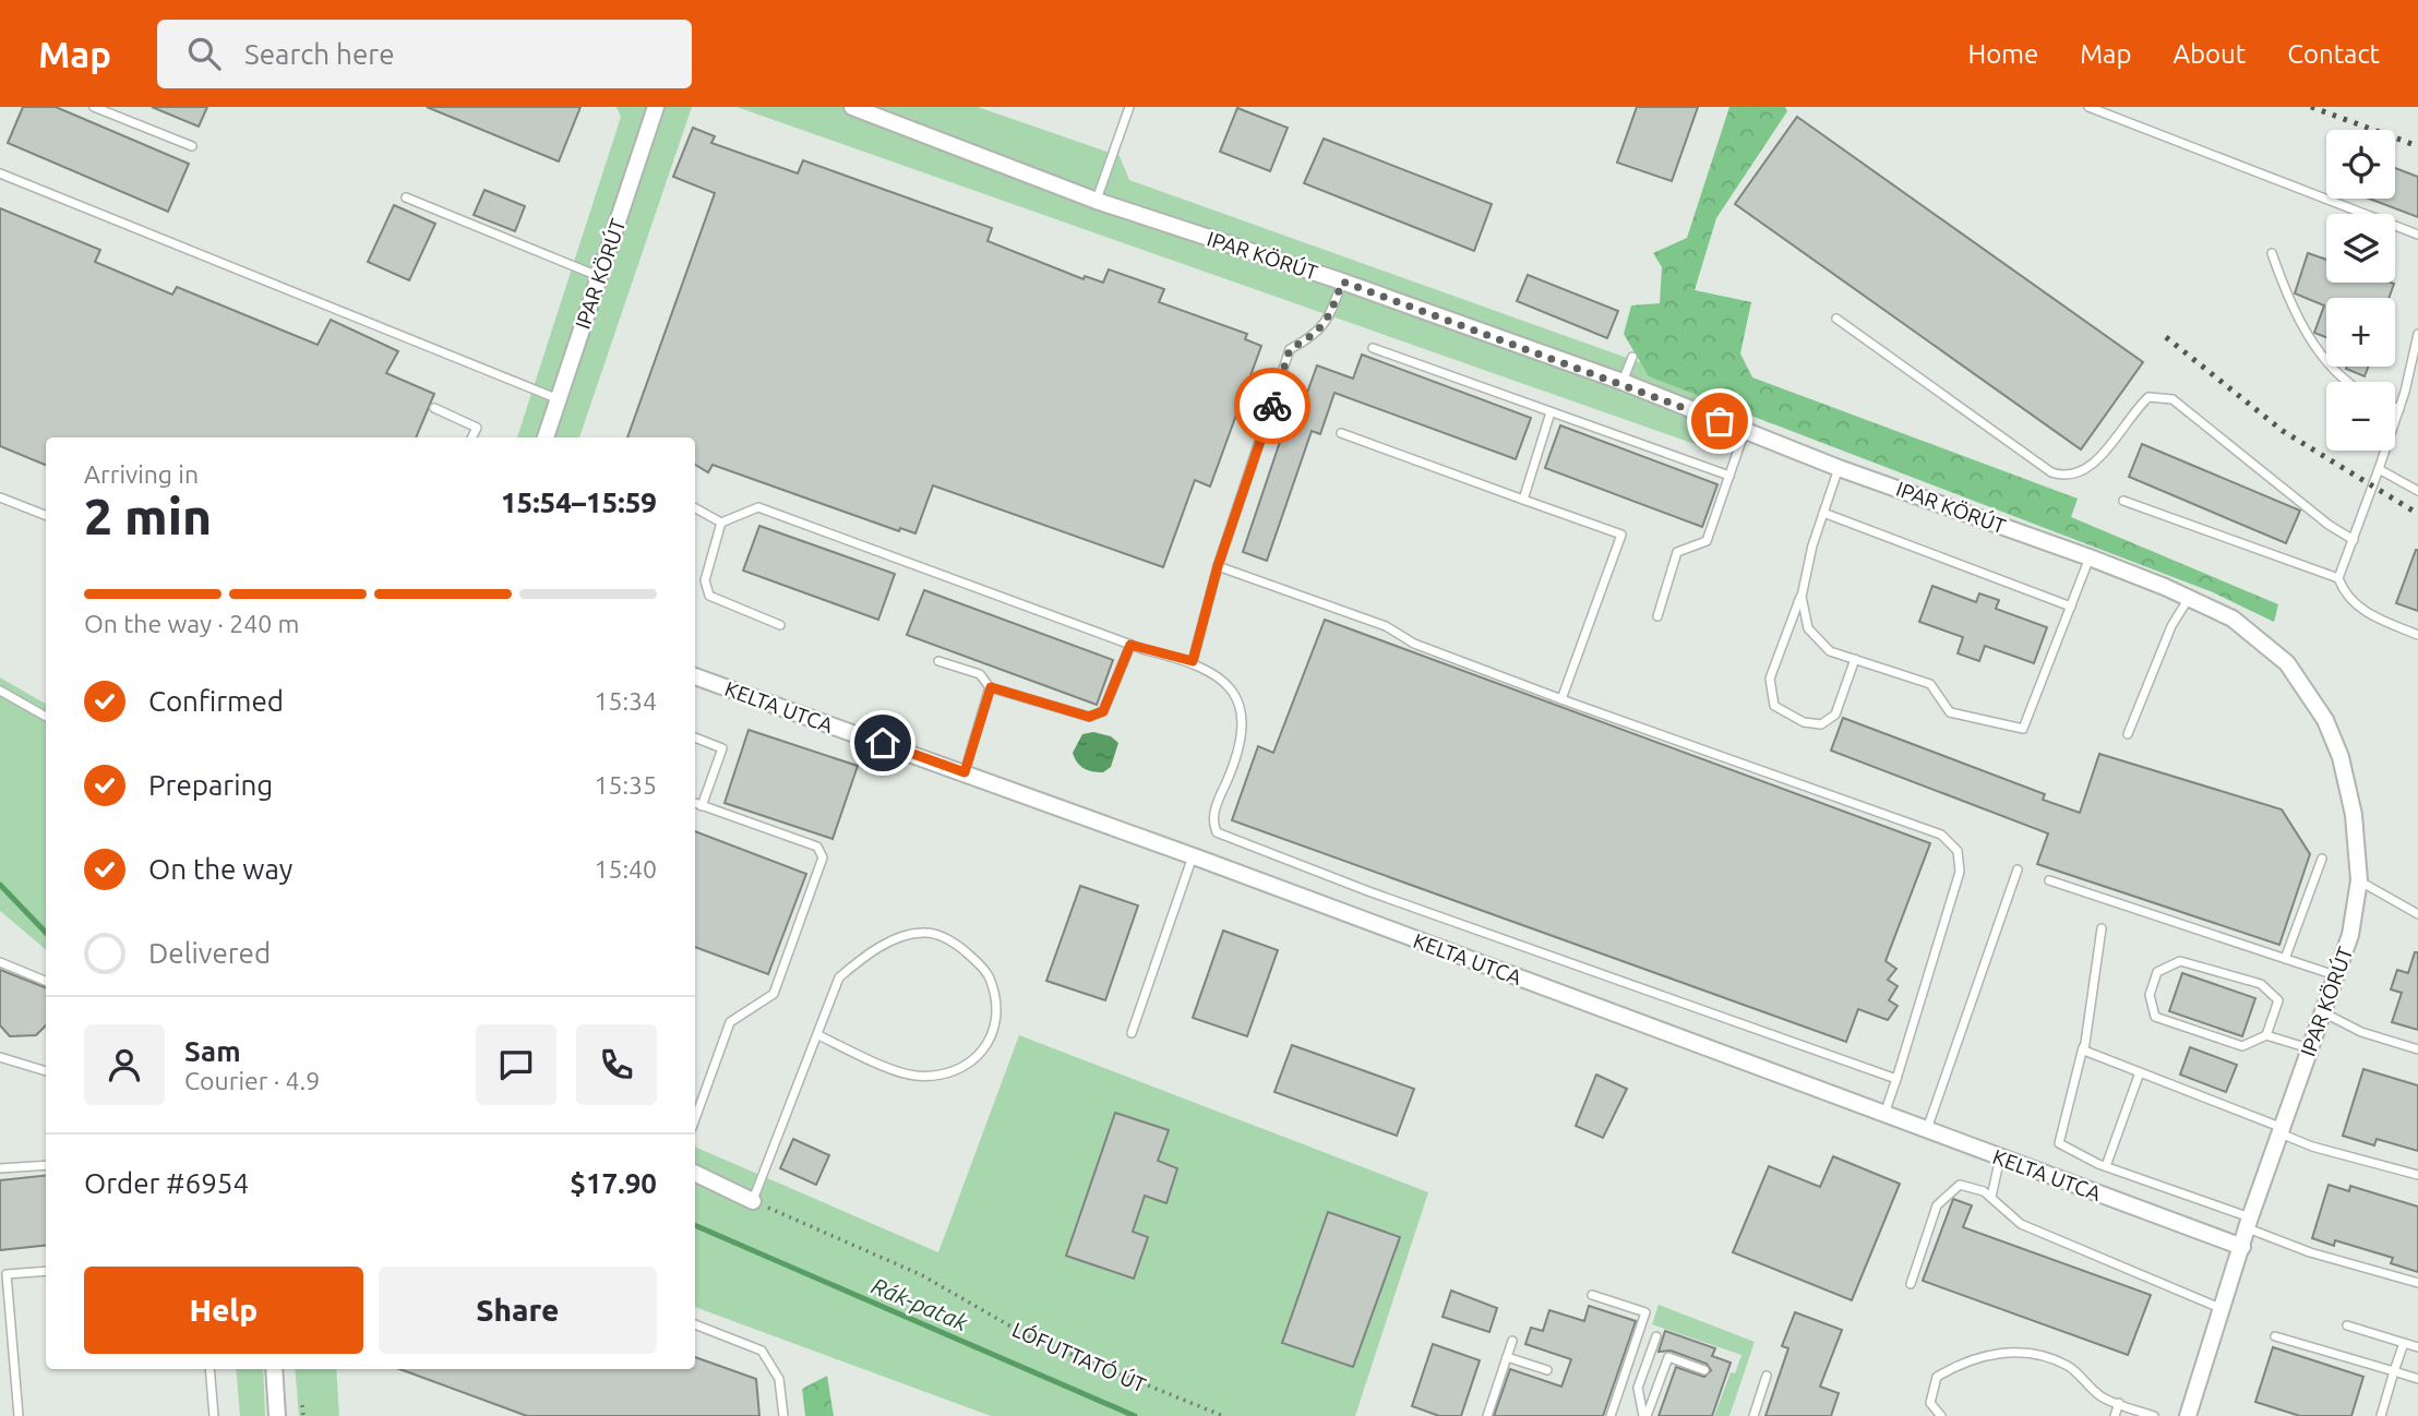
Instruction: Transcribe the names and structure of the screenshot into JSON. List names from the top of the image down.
{
  "streets": {
    "street": ["IPAR KÖRÚT", "KELTA UTCA"],
    "path": ["LÓFUTTATÓ ÚT"]
  },
  "crossings": [
    ["IPAR KÖRÚT", "KELTA UTCA"]
  ],
  "water": ["Rák-patak"],
  "page": {
    "header": "Map",
    "search": "Search here",
    "nav": [
      "Home",
      "Map",
      "About",
      "Contact"
    ],
    "map_buttons": ["+", "−"],
    "heading": ["2 min", "Arriving in", "15:54–15:59"],
    "panel": [
      "Sam",
      "Courier · 4.9",
      "Order #6954",
      "$17.90"
    ],
    "bar": "On the way · 240 m",
    "list": [
      ["Confirmed", "15:34"],
      ["Preparing", "15:35"],
      ["On the way", "15:40"],
      "Delivered"
    ],
    "buttons": ["Help", "Share"]
  }
}
